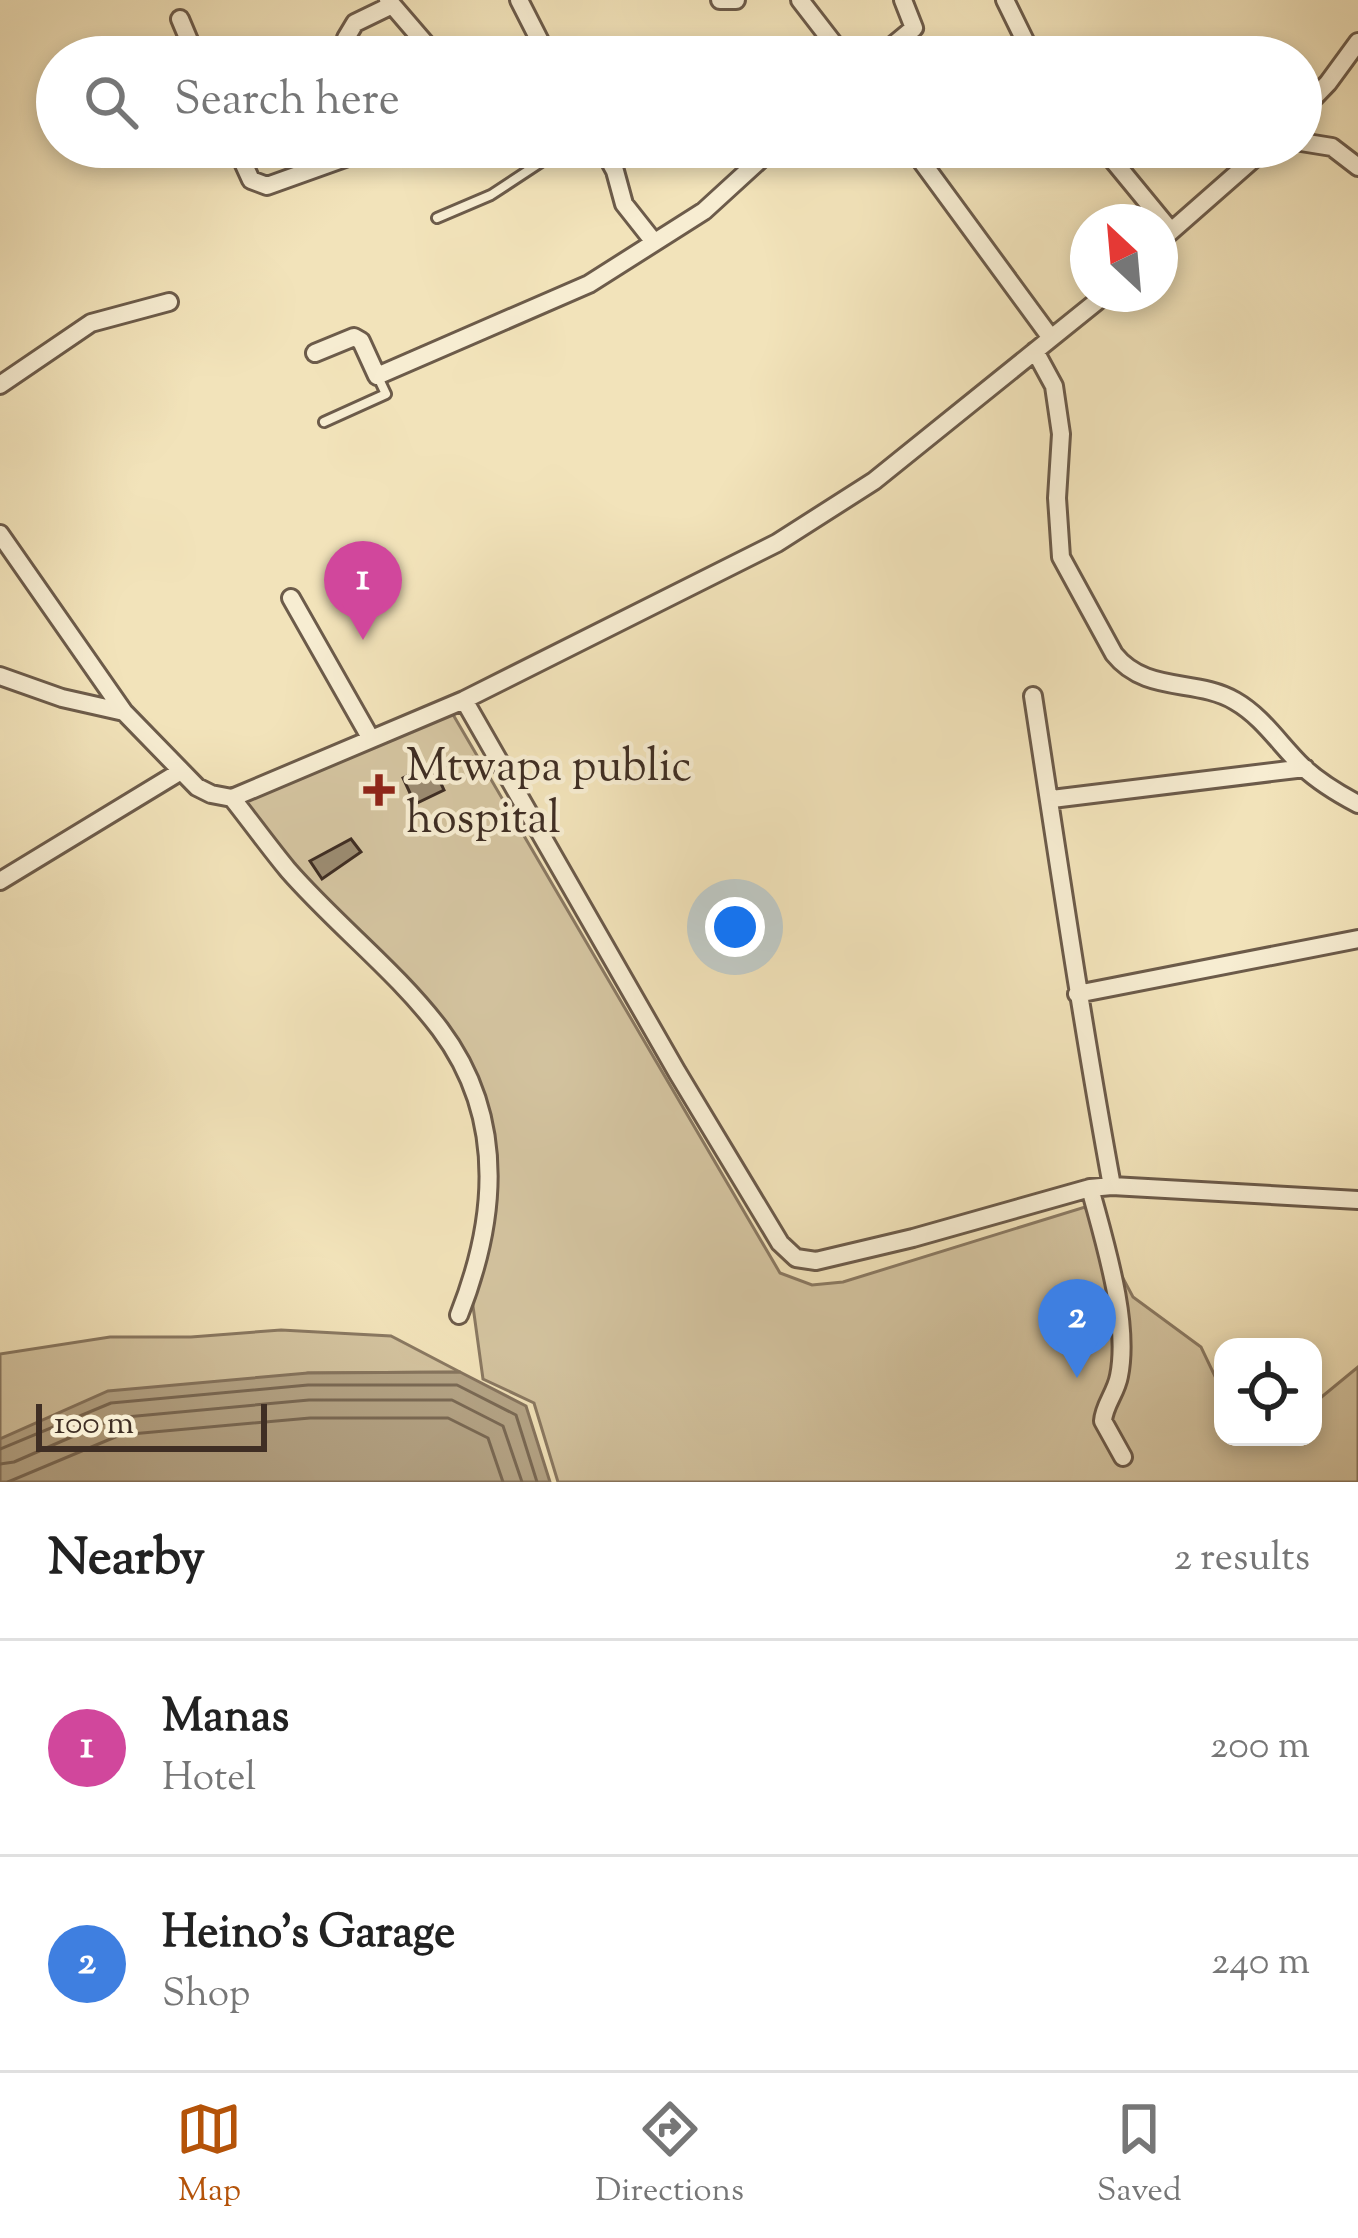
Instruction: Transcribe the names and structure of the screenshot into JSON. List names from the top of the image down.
{
  "places": {
    "health": ["Mtwapa public hospital"]
  },
  "scale_bar": "100 m",
  "north": "top left",
  "page": {
    "search": "Search here",
    "pins": ["1", "2"],
    "scale": "100 m",
    "heading": ["Nearby", "2 results"],
    "list": [
      {
        "mark": "1",
        "name": "Manas",
        "note": "Hotel",
        "value": "200 m"
      },
      {
        "mark": "2",
        "name": "Heino's Garage",
        "note": "Shop",
        "value": "240 m"
      }
    ],
    "nav": ["Map", "Directions", "Saved"]
  }
}
